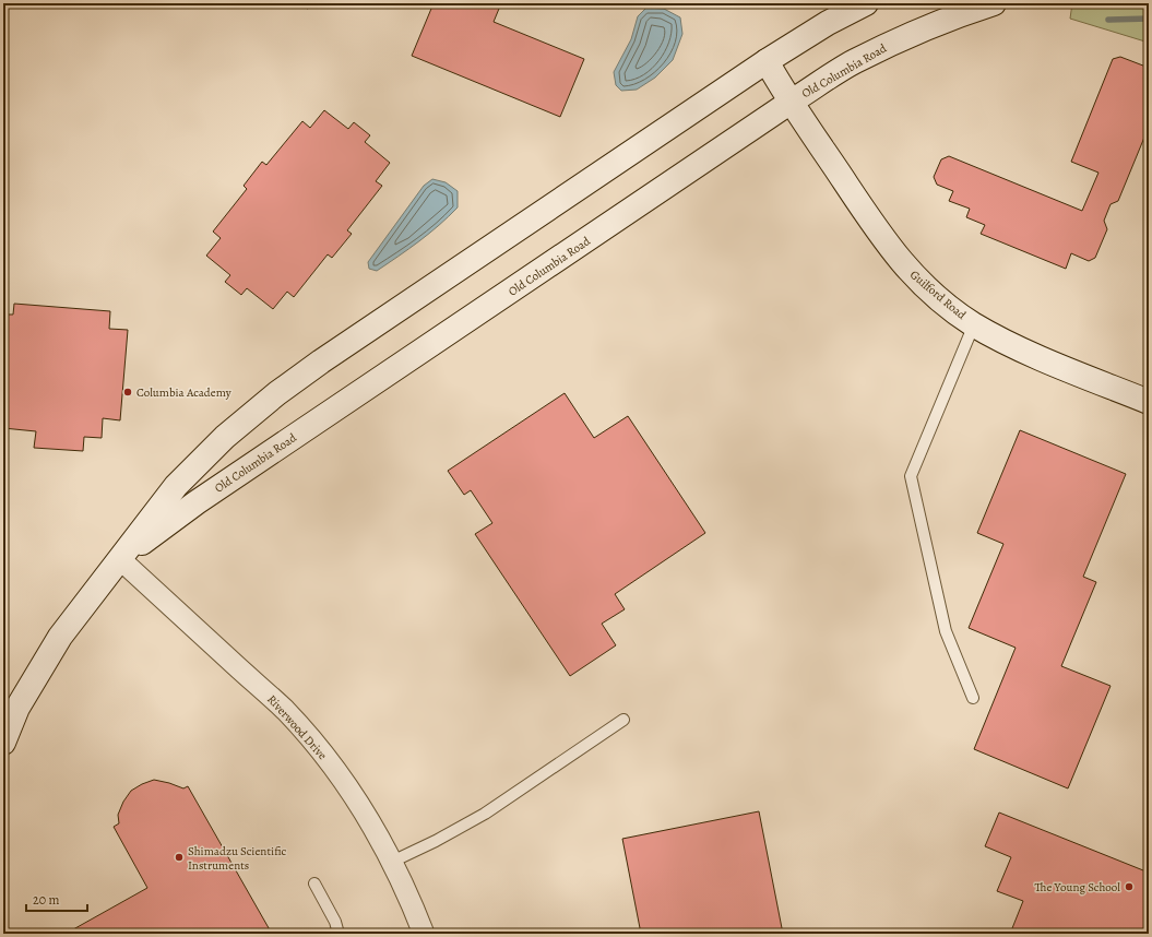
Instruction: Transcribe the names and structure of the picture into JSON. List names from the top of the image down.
{
  "streets": {
    "street": ["Old Columbia Road", "Guilford Road", "Riverwood Drive"]
  },
  "crossings": [
    ["Old Columbia Road", "Guilford Road"],
    ["Old Columbia Road", "Riverwood Drive"]
  ],
  "places": ["Columbia Academy", "Shimadzu Scientific Instruments", "The Young School"],
  "scale_bar": "20 m"
}
